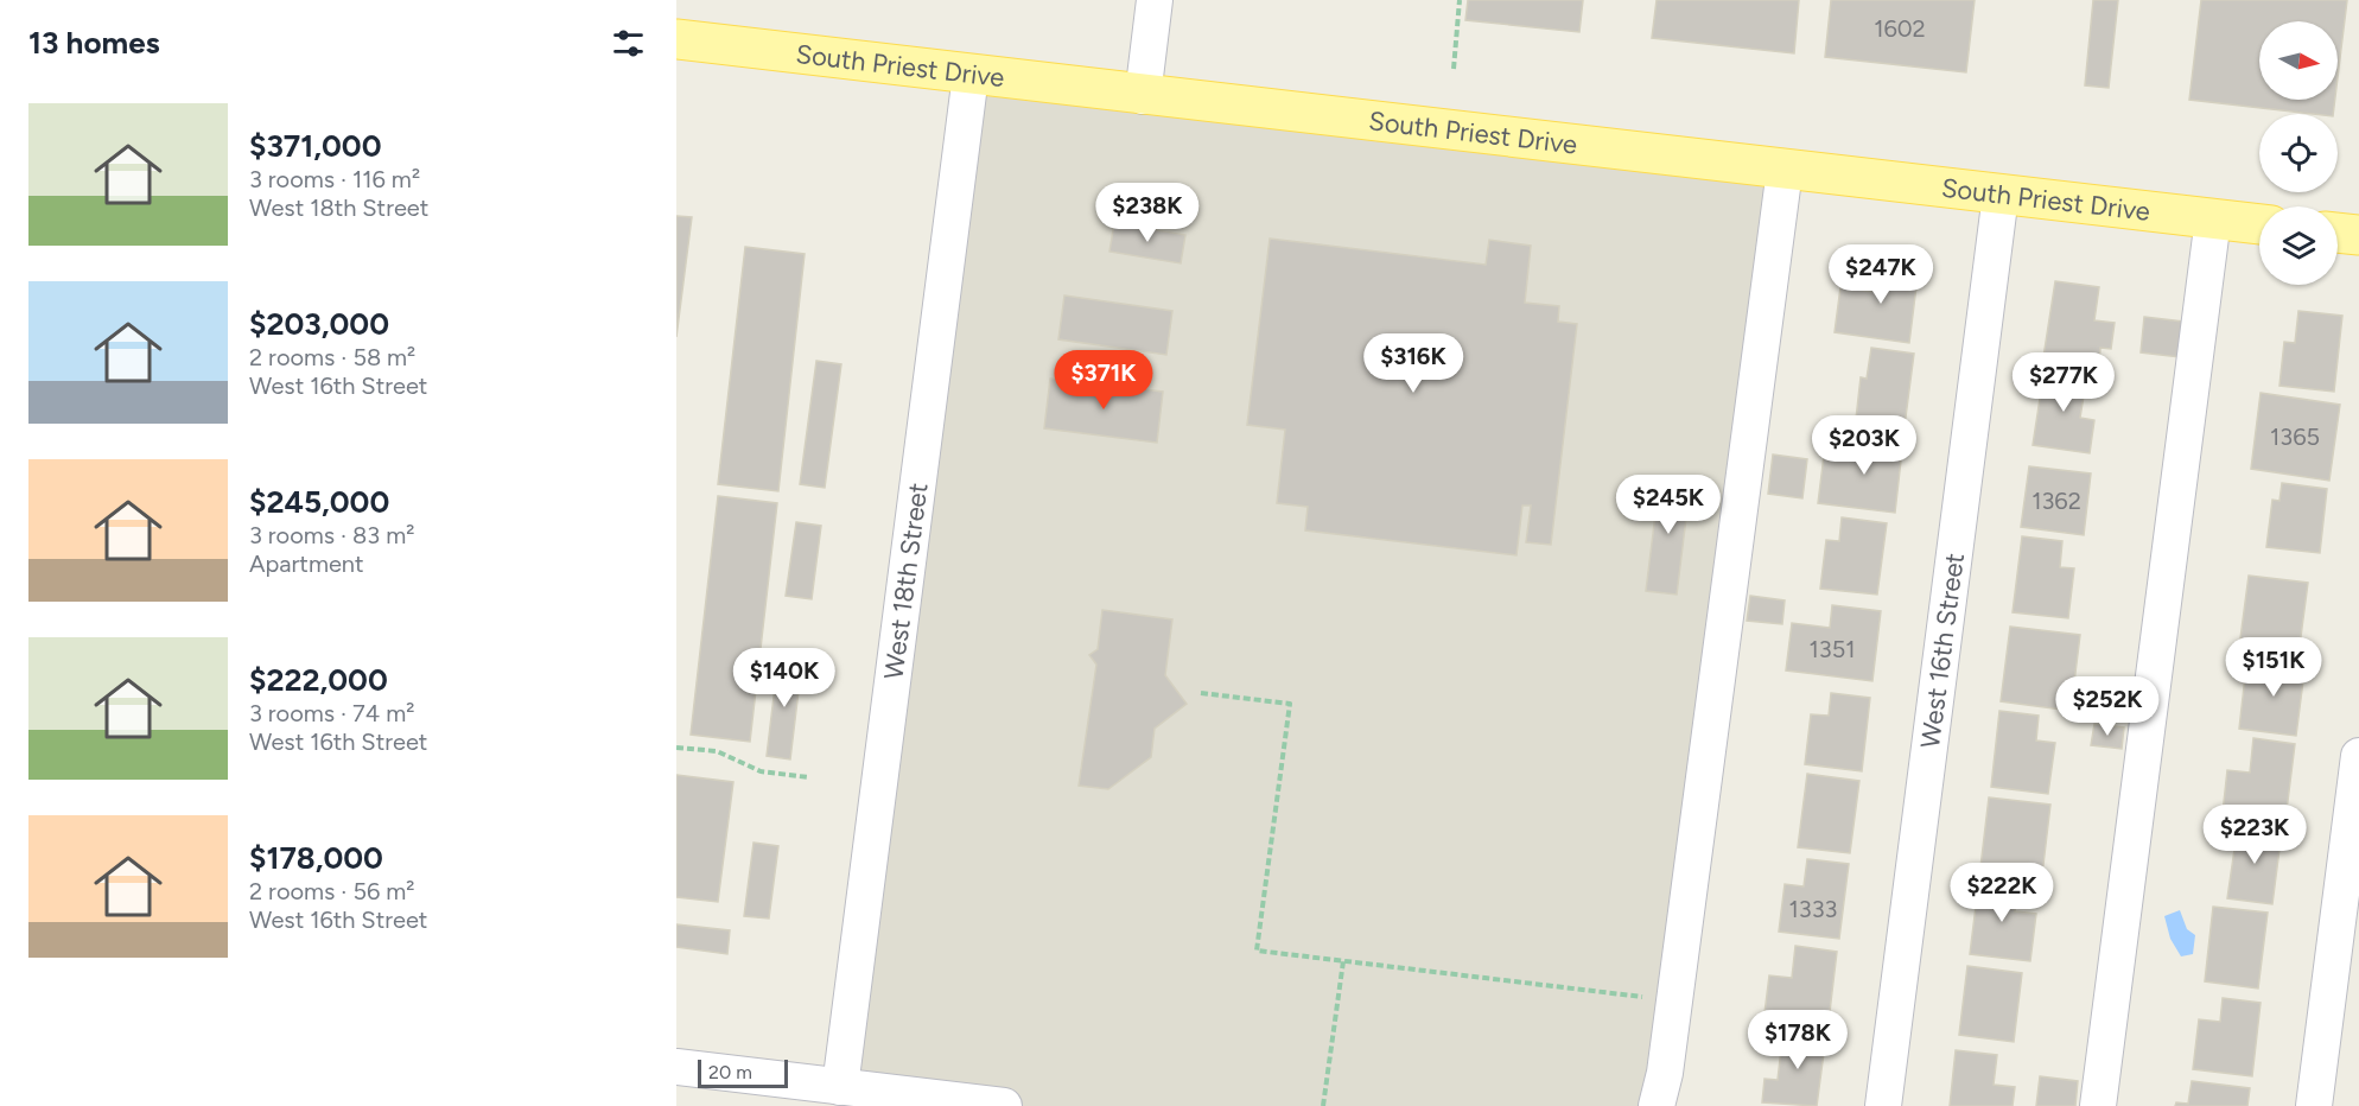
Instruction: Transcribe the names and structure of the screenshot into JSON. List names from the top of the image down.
{
  "streets": {
    "main road": ["South Priest Drive"],
    "street": ["West 18th Street", "West 16th Street"]
  },
  "crossings": [
    ["South Priest Drive", "West 18th Street"],
    ["South Priest Drive", "West 16th Street"]
  ],
  "house_numbers": [
    "1602",
    "1365",
    "1362",
    "1351",
    "1333"
  ],
  "scale_bar": "20 m",
  "north": "right",
  "page": {
    "heading": "13 homes",
    "list": [
      {
        "name": "$371,000",
        "note": "3 rooms · 116 m² · West 18th Street"
      },
      {
        "name": "$203,000",
        "note": "2 rooms · 58 m² · West 16th Street"
      },
      {
        "name": "$245,000",
        "note": "3 rooms · 83 m² · Apartment"
      },
      {
        "name": "$222,000",
        "note": "3 rooms · 74 m² · West 16th Street"
      },
      {
        "name": "$178,000",
        "note": "2 rooms · 56 m² · West 16th Street"
      }
    ],
    "price": [
      "$238K",
      "$247K",
      "$316K",
      "$371K",
      "$277K",
      "$203K",
      "$245K",
      "$151K",
      "$140K",
      "$252K",
      "$223K",
      "$222K",
      "$178K"
    ],
    "scale": "20 m"
  }
}
